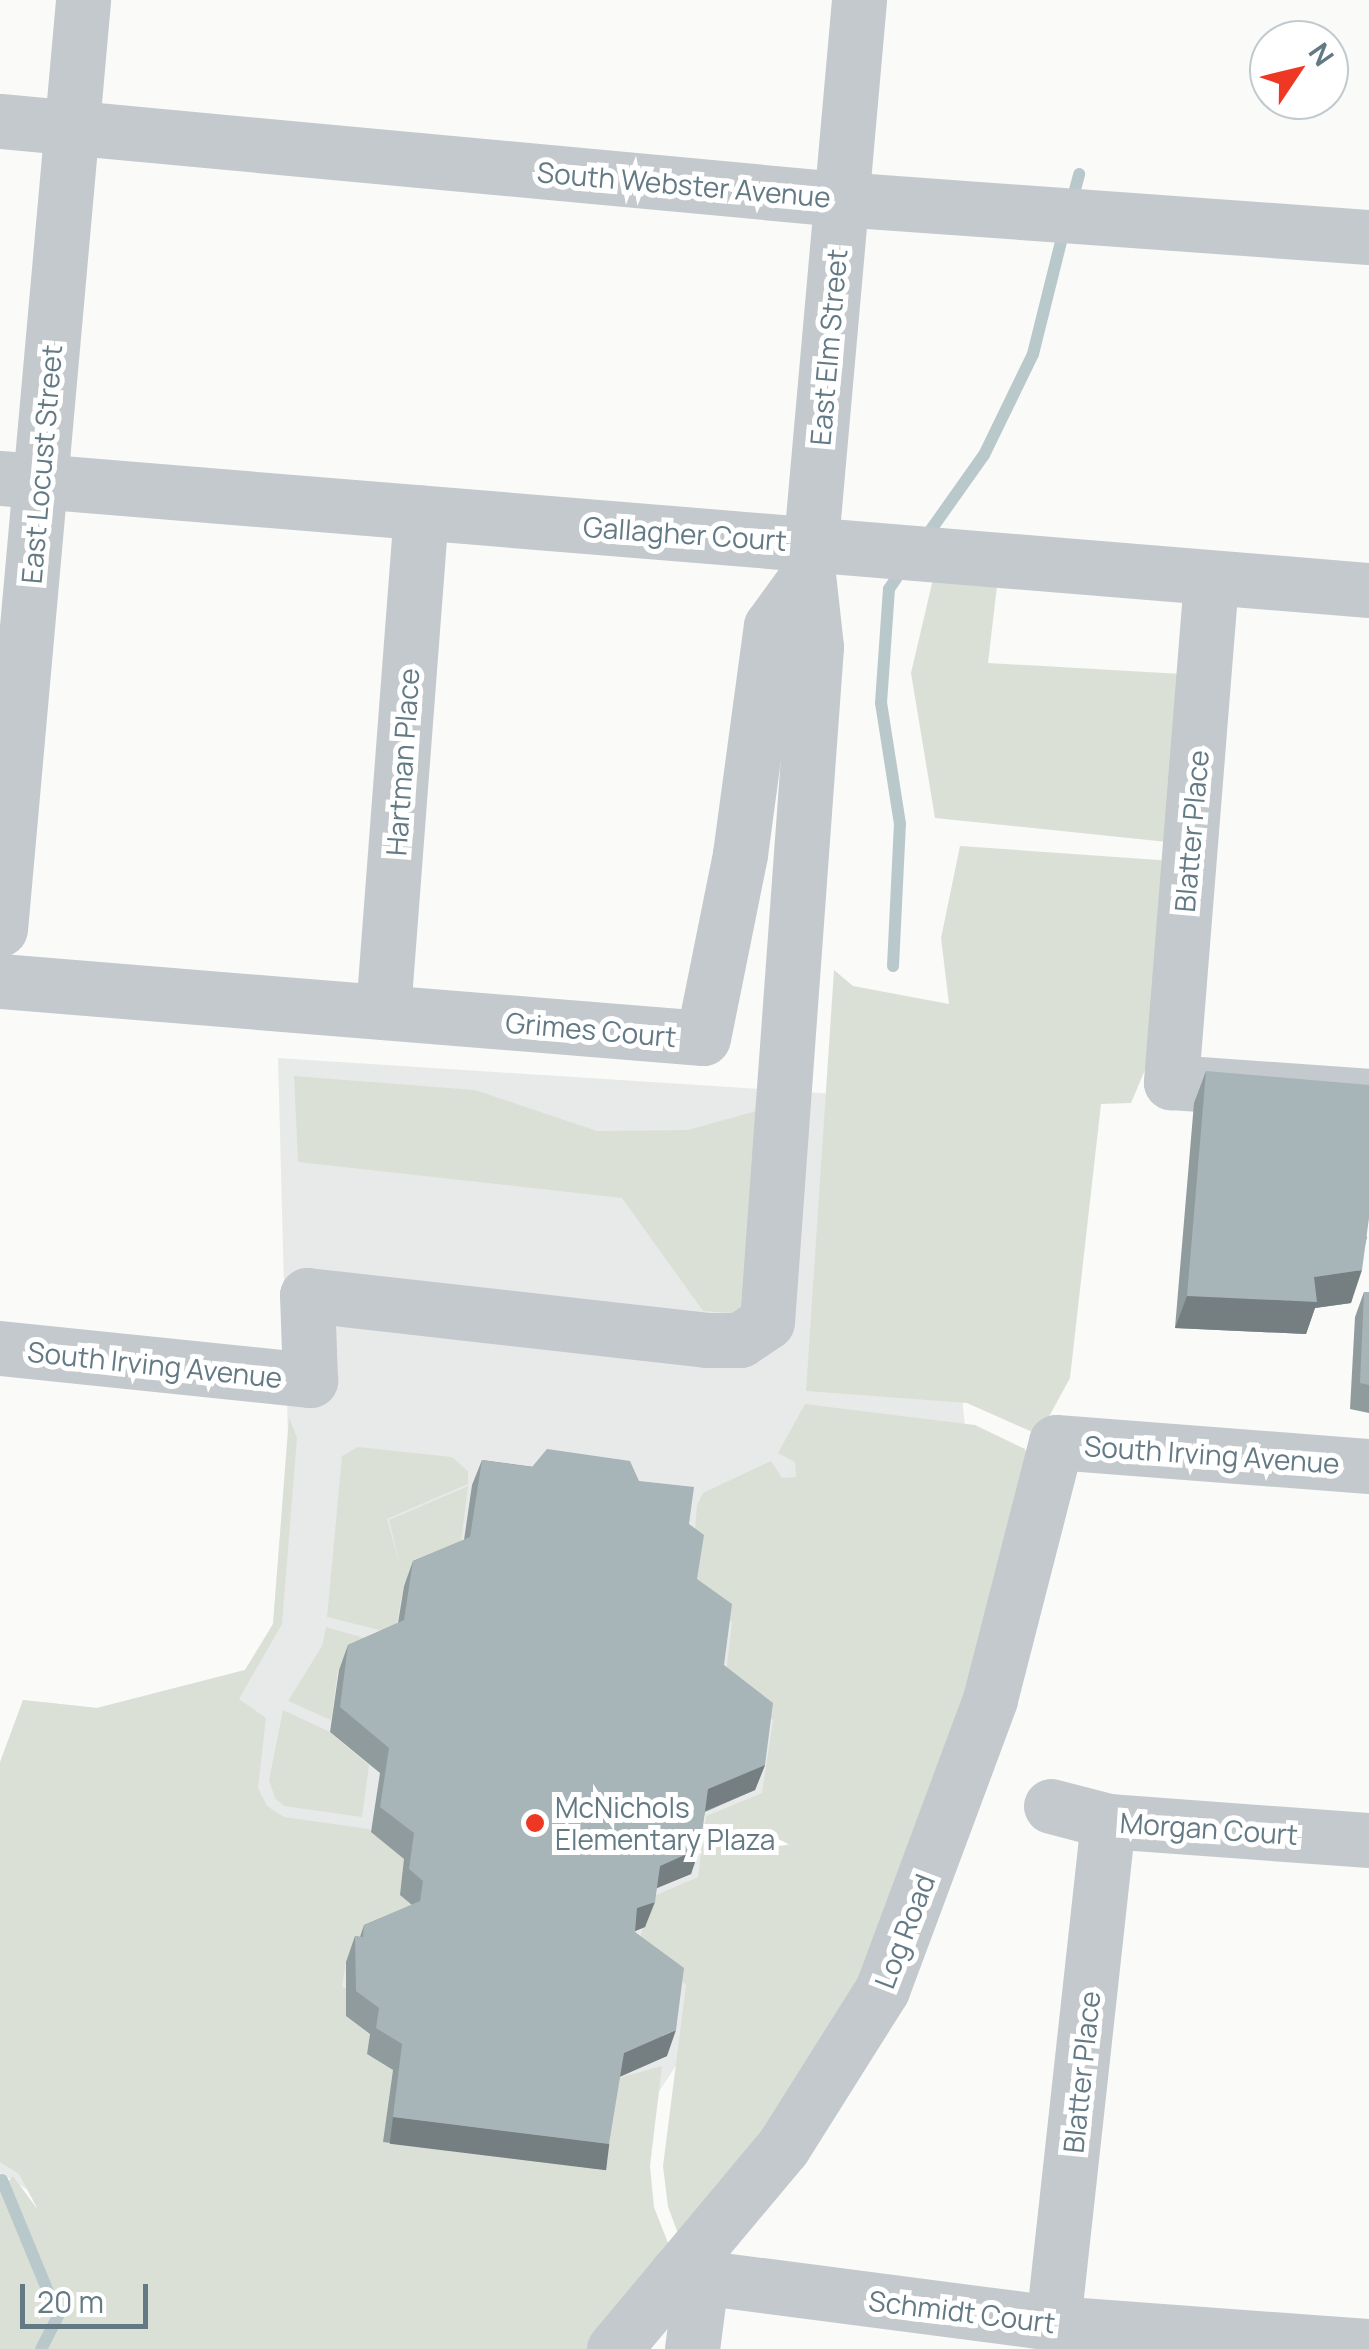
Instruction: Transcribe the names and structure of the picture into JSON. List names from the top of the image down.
{
  "streets": {
    "street": [
      "South Webster Avenue",
      "East Elm Street",
      "East Locust Street",
      "Gallagher Court",
      "Hartman Place",
      "Blatter Place",
      "Grimes Court",
      "South Irving Avenue",
      "Morgan Court",
      "Log Road",
      "Schmidt Court"
    ]
  },
  "crossings": [
    ["South Webster Avenue", "East Elm Street"],
    ["South Webster Avenue", "East Locust Street"],
    ["East Elm Street", "Gallagher Court"],
    ["East Elm Street", "Grimes Court"],
    ["East Elm Street", "South Irving Avenue"],
    ["East Locust Street", "Gallagher Court"],
    ["Gallagher Court", "Hartman Place"],
    ["Gallagher Court", "Blatter Place"],
    ["Gallagher Court", "Grimes Court"],
    ["Hartman Place", "Grimes Court"],
    ["Blatter Place", "Morgan Court"],
    ["Blatter Place", "Schmidt Court"],
    ["South Irving Avenue", "Log Road"],
    ["Log Road", "Schmidt Court"]
  ],
  "places": ["McNichols Elementary Plaza"],
  "scale_bar": "20 m",
  "north": "top right"
}
